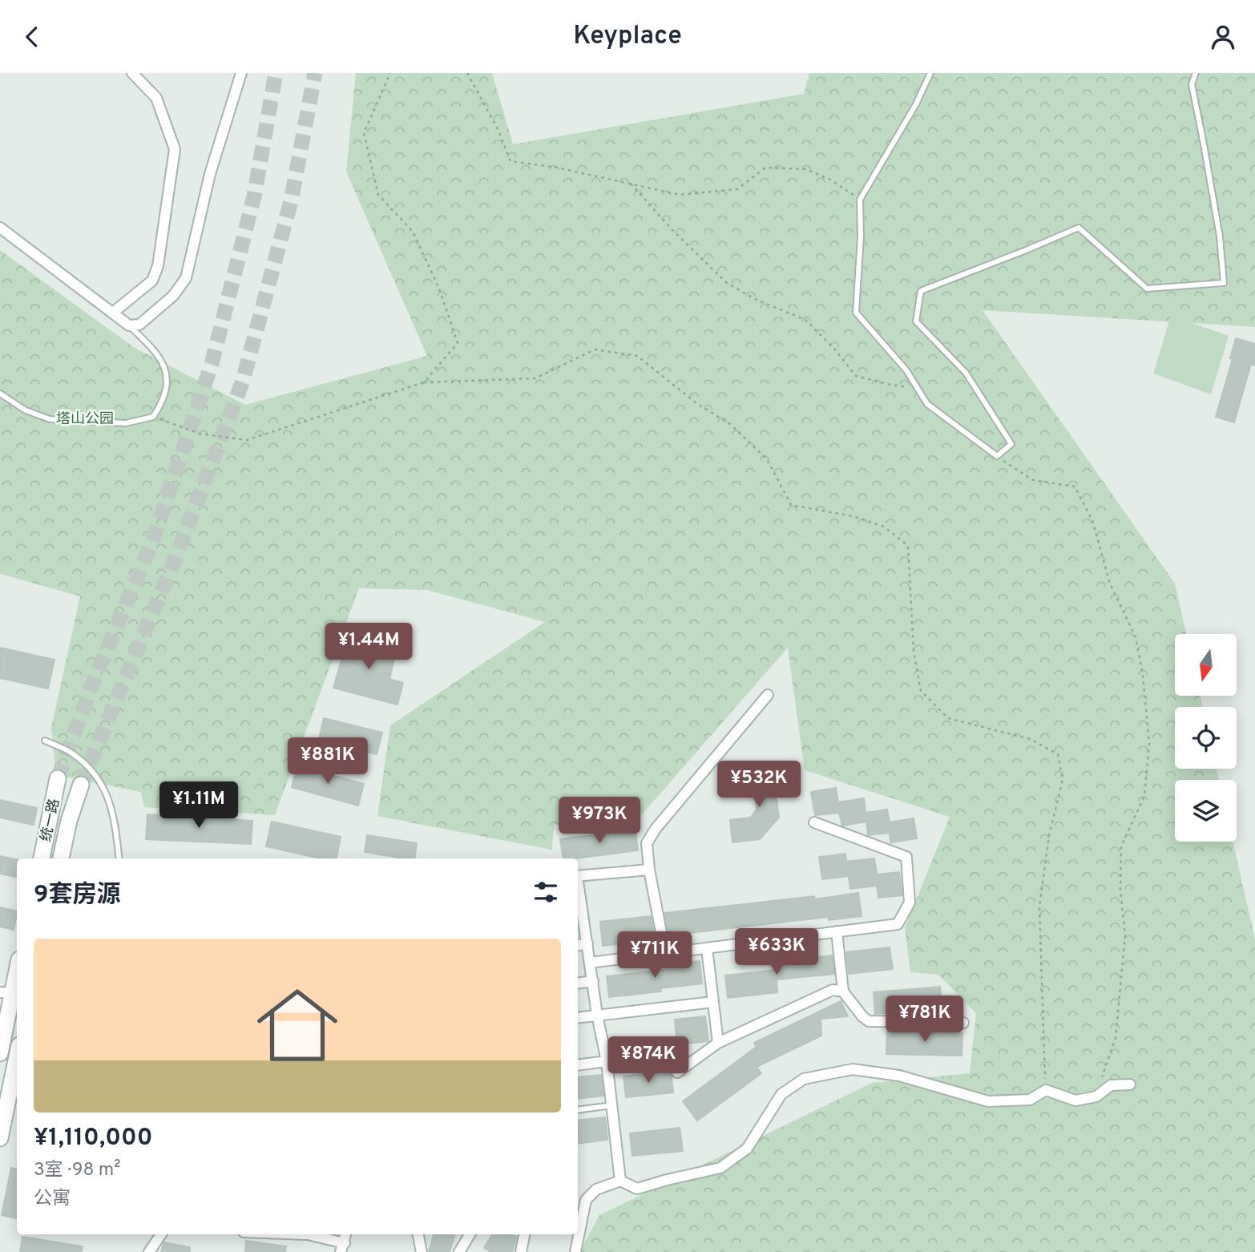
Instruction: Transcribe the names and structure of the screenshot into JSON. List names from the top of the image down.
{
  "streets": {
    "main road": ["统一路"]
  },
  "parks": ["塔山公园"],
  "north": "bottom",
  "page": {
    "header": "Keyplace",
    "price": [
      "¥1.44M",
      "¥881K",
      "¥532K",
      "¥1.11M",
      "¥973K",
      "¥633K",
      "¥711K",
      "¥781K",
      "¥874K"
    ],
    "heading": "9套房源",
    "list": [
      {
        "name": "¥1,110,000",
        "note": "3室 · 98 m² · 公寓"
      }
    ]
  }
}
